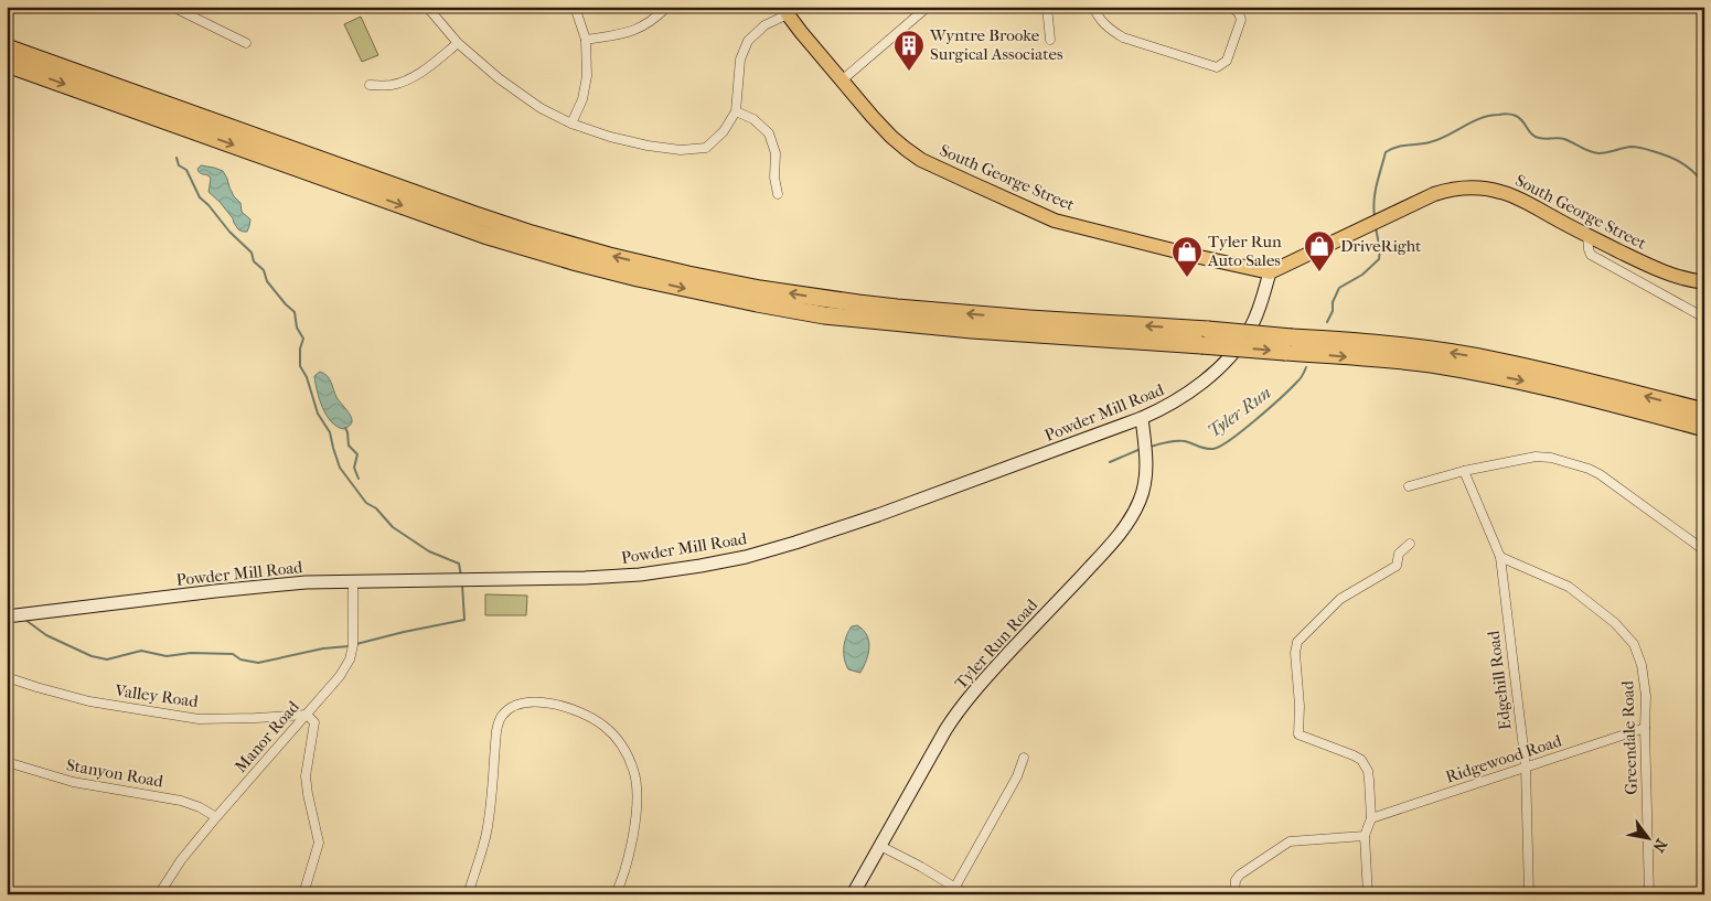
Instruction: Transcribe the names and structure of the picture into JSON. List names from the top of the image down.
{
  "streets": {
    "main road": ["South George Street"],
    "street": [
      "Powder Mill Road",
      "Tyler Run Road",
      "Edgehill Road",
      "Valley Road",
      "Manor Road",
      "Greendale Road",
      "Ridgewood Road",
      "Stanyon Road"
    ]
  },
  "crossings": [
    ["South George Street", "Powder Mill Road"],
    ["Powder Mill Road", "Tyler Run Road"],
    ["Powder Mill Road", "Manor Road"],
    ["Edgehill Road", "Greendale Road"],
    ["Edgehill Road", "Ridgewood Road"],
    ["Valley Road", "Manor Road"],
    ["Manor Road", "Stanyon Road"],
    ["Greendale Road", "Ridgewood Road"]
  ],
  "water": ["Tyler Run"],
  "places": {
    "building": ["Wyntre Brooke Surgical Associates"],
    "shop": ["DriveRight", "Tyler Run Auto Sales"]
  },
  "north": "bottom right"
}
